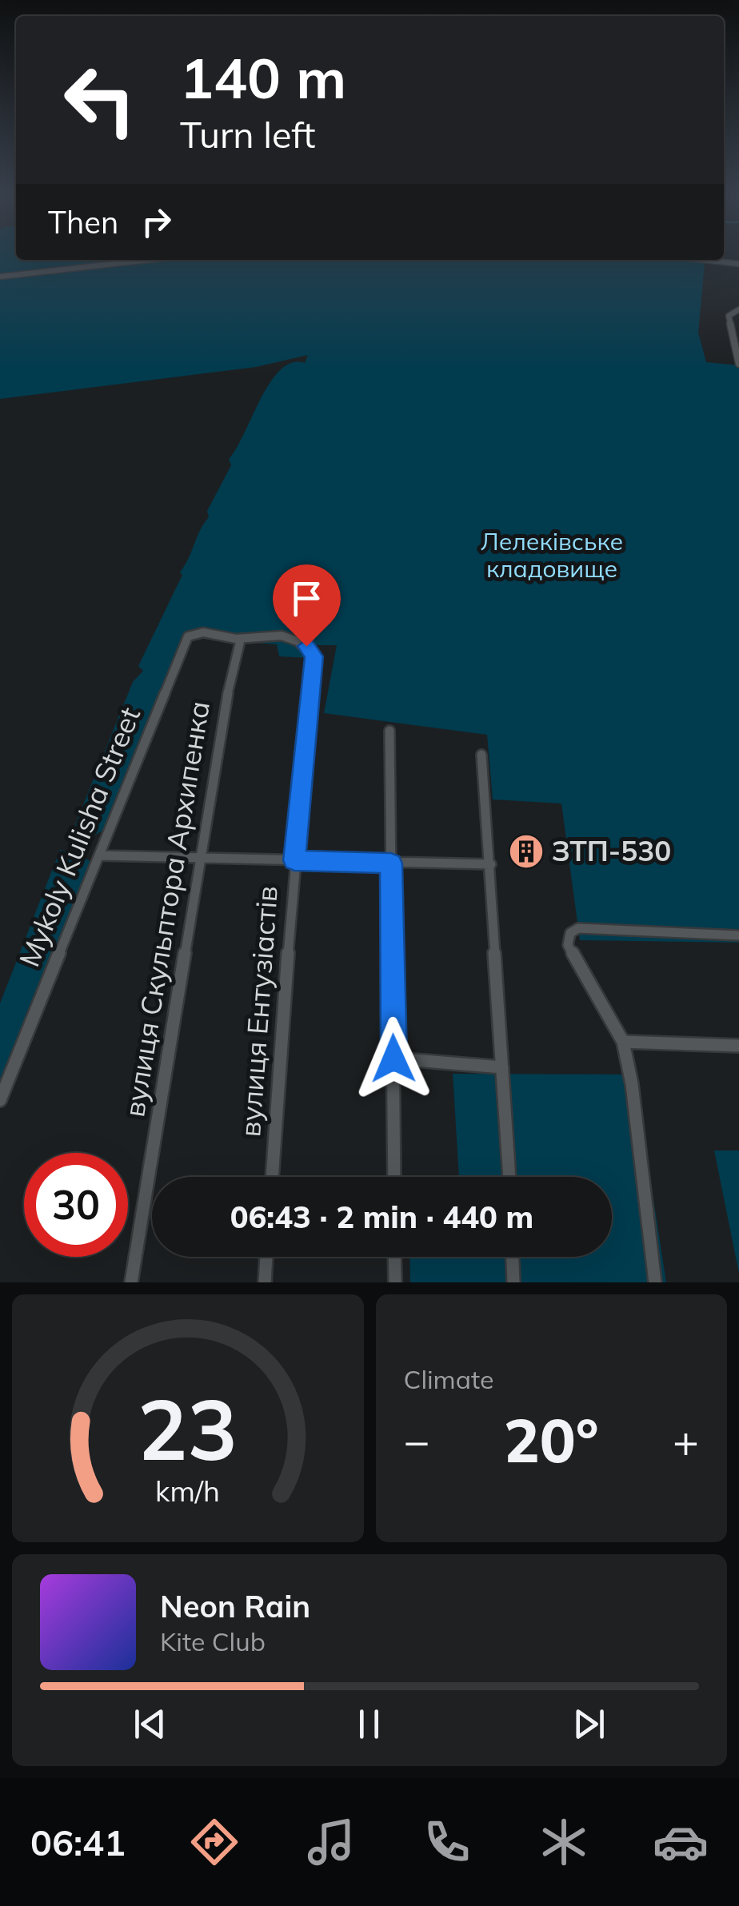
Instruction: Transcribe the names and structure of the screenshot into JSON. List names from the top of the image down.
{
  "streets": {
    "street": ["Mykoly Kulisha Street", "вулиця Скульптора Архипенка", "вулиця Ентузіастів"]
  },
  "crossings": [
    ["Mykoly Kulisha Street", "вулиця Скульптора Архипенка"],
    ["Mykoly Kulisha Street", "вулиця Ентузіастів"],
    ["вулиця Скульптора Архипенка", "вулиця Ентузіастів"]
  ],
  "parks": ["Лелеківське кладовище"],
  "places": {
    "building": ["ЗТП-530"]
  },
  "page": {
    "turn": ["140 m", "Turn left"],
    "then": "Then",
    "limit": "30",
    "trip": "06:43 · 2 min · 440 m",
    "tile": "Climate",
    "heat": ["−", "20°", "+"],
    "song": ["Neon Rain", "Kite Club"],
    "tabs": "06:41",
    "gauge": ["23", "km/h"]
  }
}
